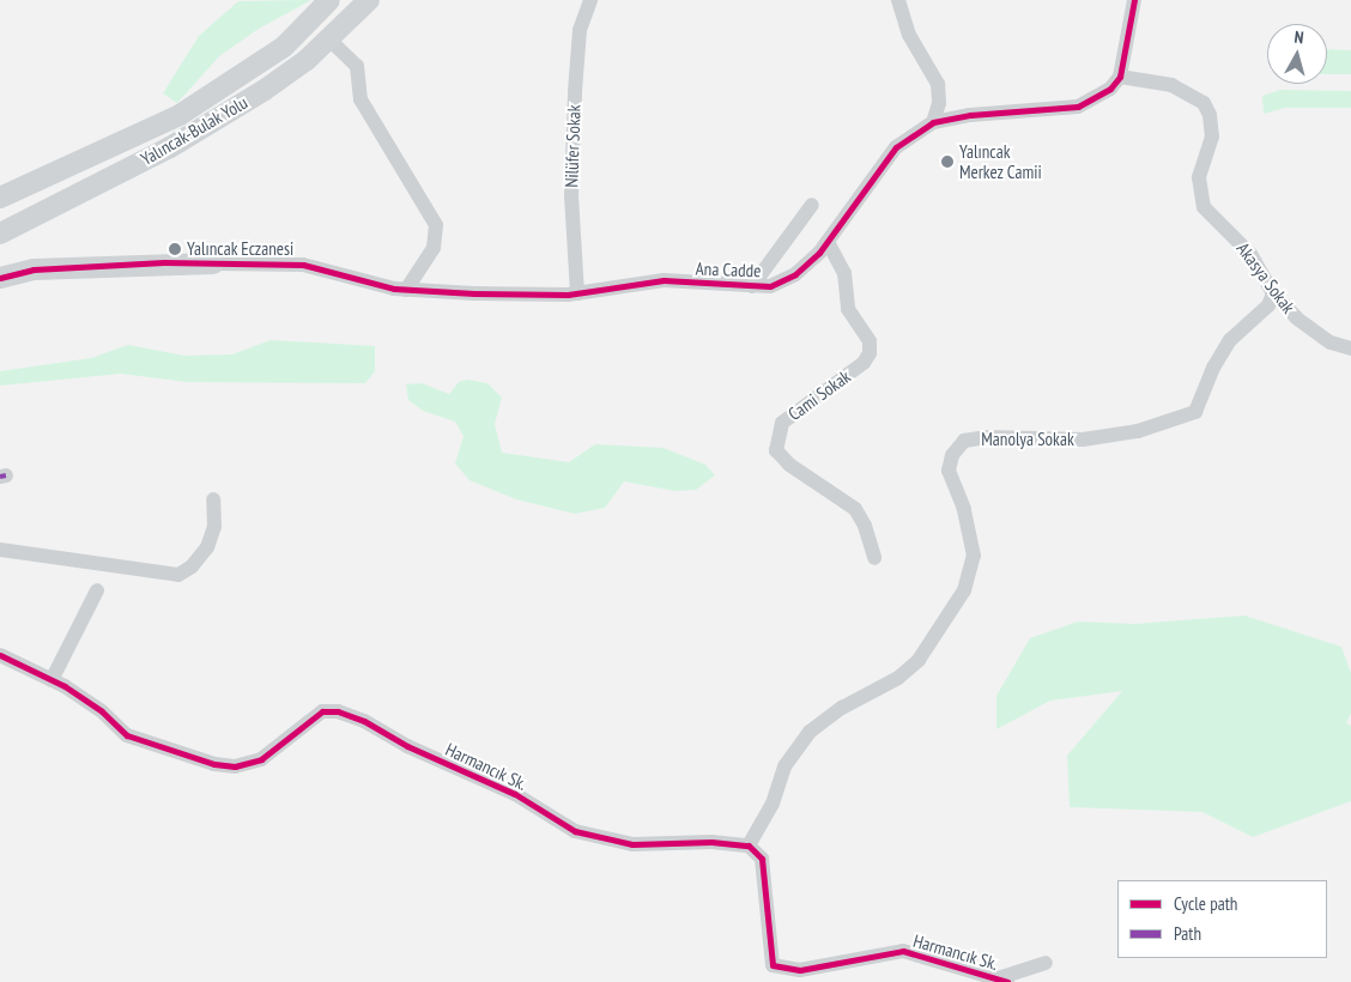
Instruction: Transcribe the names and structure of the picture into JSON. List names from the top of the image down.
{
  "streets": {
    "main road": ["Yalıncak-Bulak Yolu"],
    "street": [
      "Nilüfer Sokak",
      "Ana Cadde",
      "Akasya Sokak",
      "Cami Sokak",
      "Manolya Sokak",
      "Harmancık Sk."
    ]
  },
  "crossings": [
    ["Nilüfer Sokak", "Ana Cadde"],
    ["Ana Cadde", "Akasya Sokak"],
    ["Ana Cadde", "Cami Sokak"],
    ["Akasya Sokak", "Manolya Sokak"],
    ["Manolya Sokak", "Harmancık Sk."]
  ],
  "places": ["Yalıncak Merkez Camii", "Yalıncak Eczanesi"],
  "legend": ["Cycle path", "Path"],
  "north": "top"
}
